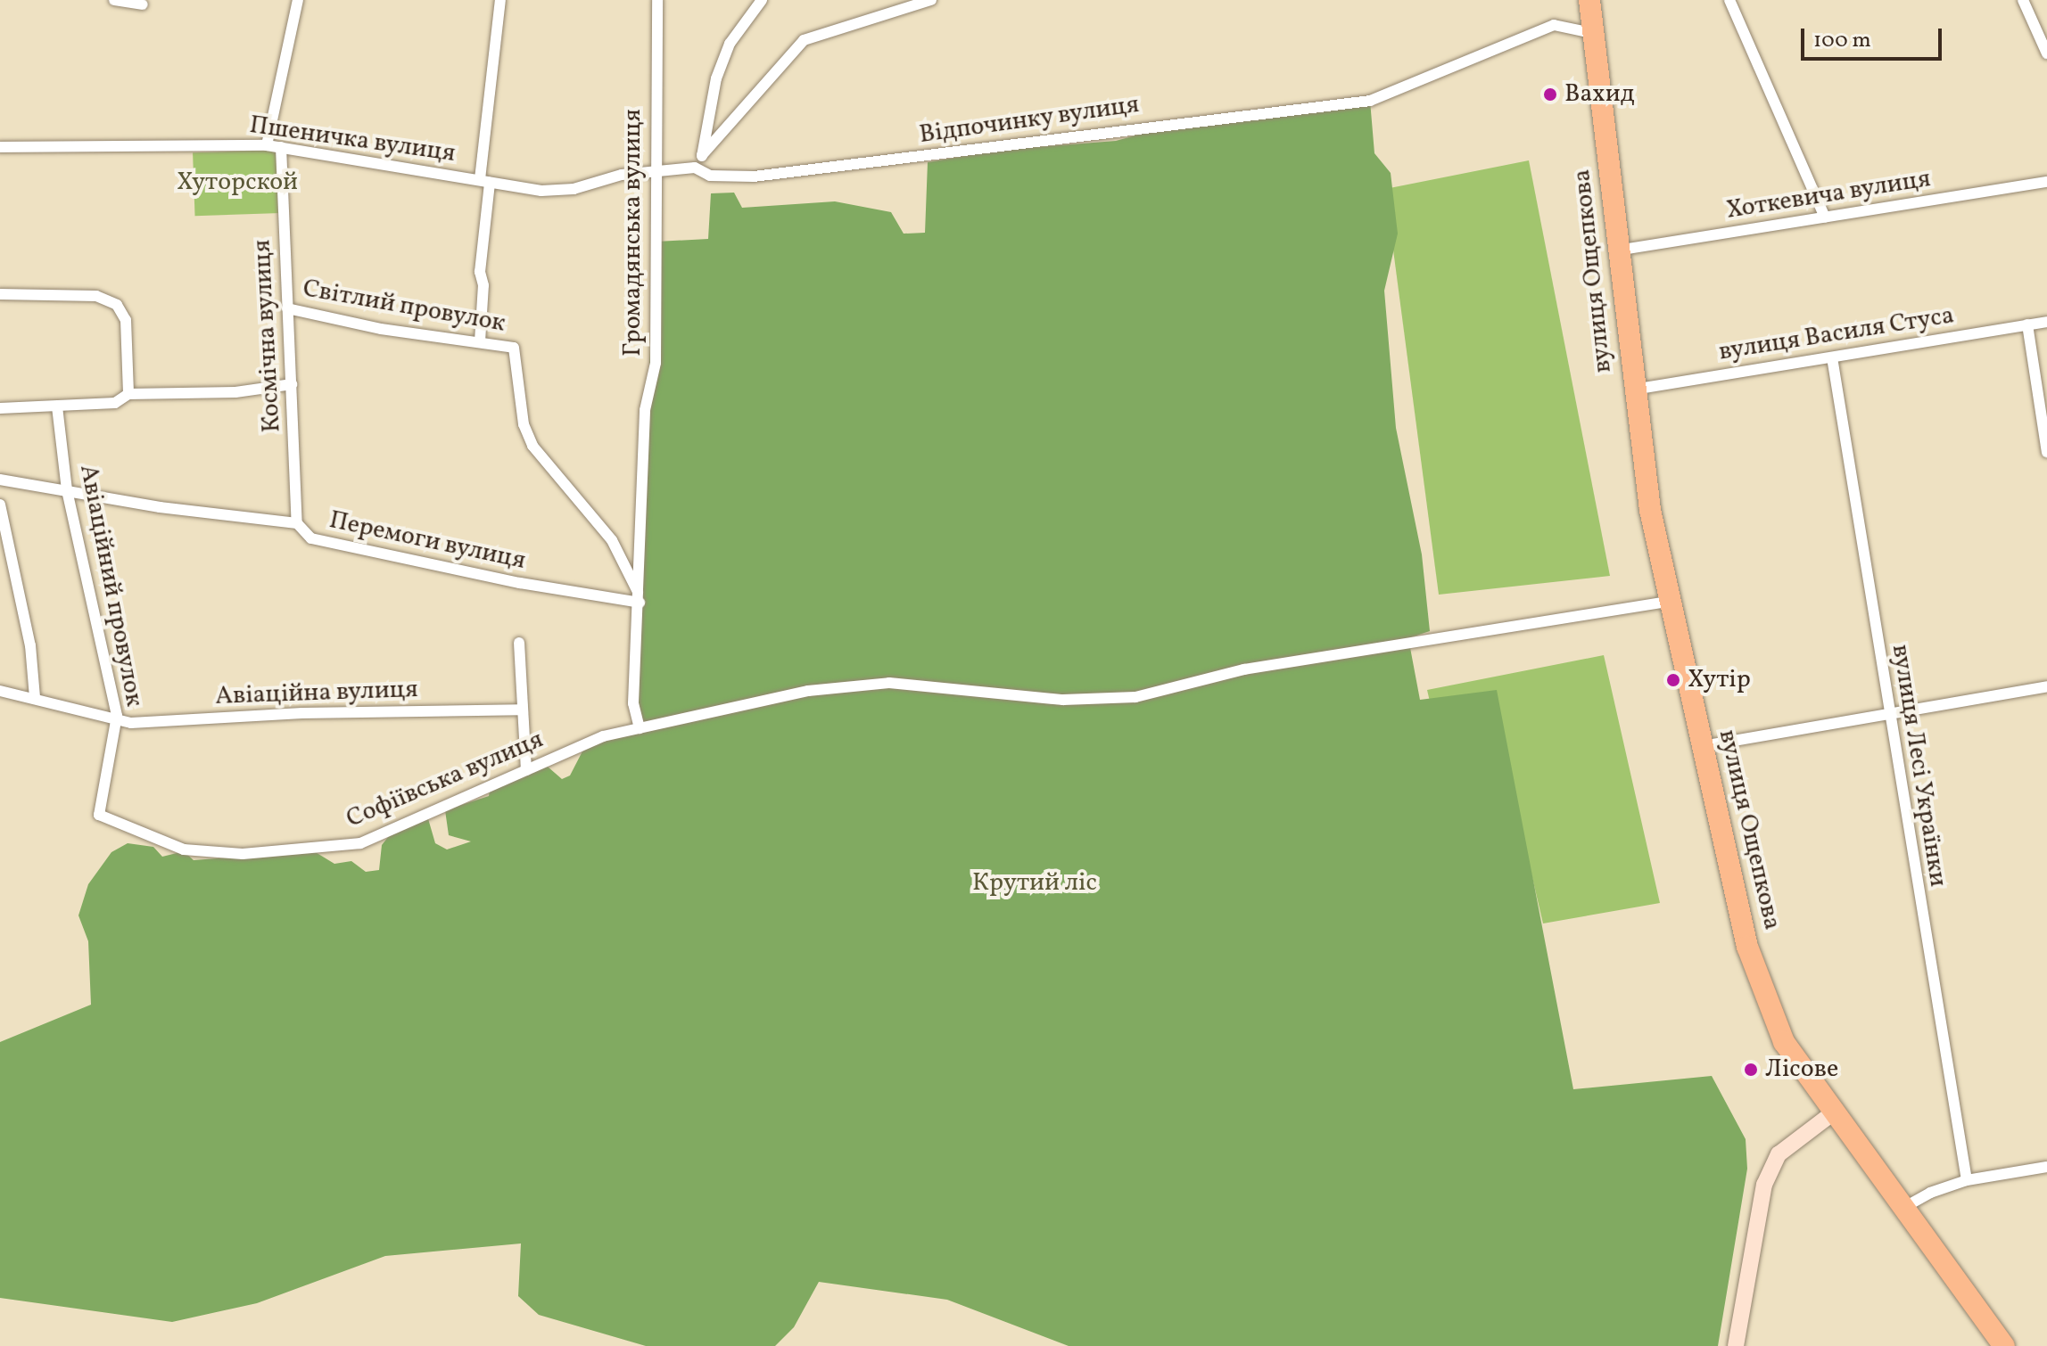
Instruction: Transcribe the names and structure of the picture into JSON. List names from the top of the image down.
{
  "streets": {
    "highway": ["вулиця Ощепкова"],
    "street": [
      "Відпочинку вулиця",
      "Пшеничка вулиця",
      "Хоткевича вулиця",
      "Громадянська вулиця",
      "Світлий провулок",
      "вулиця Василя Стуса",
      "Космічна вулиця",
      "Перемоги вулиця",
      "Авіаційний провулок",
      "Авіаційна вулиця",
      "вулиця Лесі Українки",
      "Софіївська вулиця"
    ]
  },
  "crossings": [
    ["Відпочинку вулиця", "Пшеничка вулиця"],
    ["Відпочинку вулиця", "вулиця Ощепкова"],
    ["Пшеничка вулиця", "Громадянська вулиця"],
    ["Пшеничка вулиця", "Космічна вулиця"],
    ["Хоткевича вулиця", "вулиця Ощепкова"],
    ["Громадянська вулиця", "Світлий провулок"],
    ["Громадянська вулиця", "Перемоги вулиця"],
    ["Громадянська вулиця", "Софіївська вулиця"],
    ["вулиця Ощепкова", "вулиця Василя Стуса"],
    ["вулиця Ощепкова", "Софіївська вулиця"],
    ["Світлий провулок", "Космічна вулиця"],
    ["Світлий провулок", "Перемоги вулиця"],
    ["вулиця Василя Стуса", "вулиця Лесі Українки"],
    ["Космічна вулиця", "Перемоги вулиця"],
    ["Перемоги вулиця", "Авіаційний провулок"],
    ["Авіаційний провулок", "Авіаційна вулиця"],
    ["Авіаційний провулок", "Софіївська вулиця"]
  ],
  "parks": ["Хуторской", "Крутий ліс"],
  "places": ["Вахид", "Хутір", "Лісове"],
  "scale_bar": "100 m"
}
